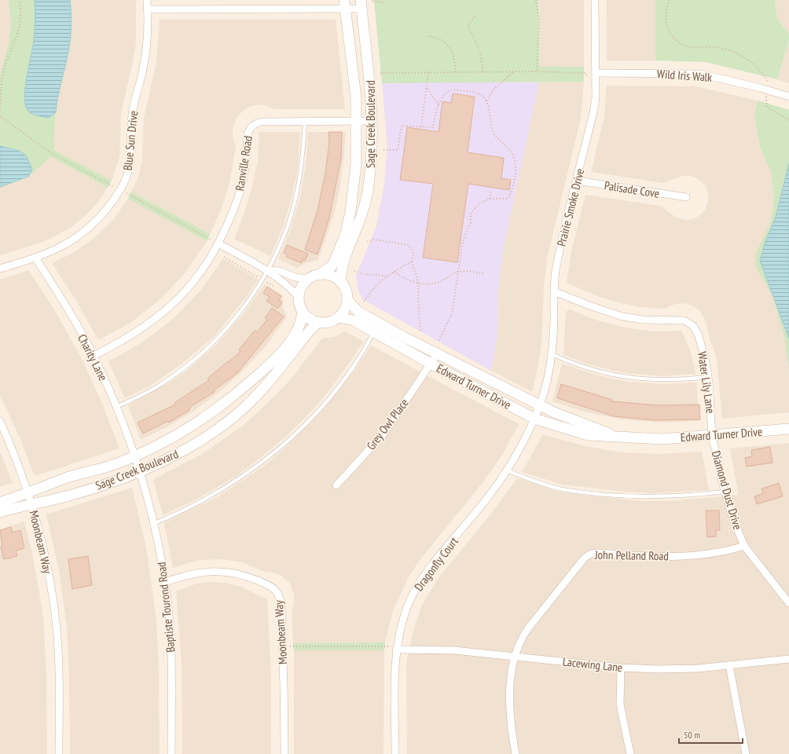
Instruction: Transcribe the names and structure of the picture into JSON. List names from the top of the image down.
{
  "streets": {
    "street": [
      "Wild Iris Walk",
      "Sage Creek Boulevard",
      "Blue Sun Drive",
      "Ranville Road",
      "Palisade Cove",
      "Prairie Smoke Drive",
      "Charity Lane",
      "Water Lily Lane",
      "Edward Turner Drive",
      "Grey Owl Place",
      "Diamond Dust Drive",
      "Moonbeam Way",
      "John Pelland Road",
      "Dragonfly Court",
      "Baptiste Tourond Road",
      "Lacewing Lane"
    ]
  },
  "crossings": [
    ["Wild Iris Walk", "Prairie Smoke Drive"],
    ["Sage Creek Boulevard", "Ranville Road"],
    ["Sage Creek Boulevard", "Charity Lane"],
    ["Sage Creek Boulevard", "Edward Turner Drive"],
    ["Sage Creek Boulevard", "Moonbeam Way"],
    ["Sage Creek Boulevard", "Baptiste Tourond Road"],
    ["Blue Sun Drive", "Charity Lane"],
    ["Ranville Road", "Charity Lane"],
    ["Palisade Cove", "Prairie Smoke Drive"],
    ["Prairie Smoke Drive", "Water Lily Lane"],
    ["Prairie Smoke Drive", "Edward Turner Drive"],
    ["Prairie Smoke Drive", "Dragonfly Court"],
    ["Charity Lane", "Baptiste Tourond Road"],
    ["Water Lily Lane", "Edward Turner Drive"],
    ["Water Lily Lane", "Diamond Dust Drive"],
    ["Edward Turner Drive", "Grey Owl Place"],
    ["Edward Turner Drive", "Diamond Dust Drive"],
    ["Edward Turner Drive", "Dragonfly Court"],
    ["Diamond Dust Drive", "John Pelland Road"],
    ["Moonbeam Way", "Baptiste Tourond Road"],
    ["John Pelland Road", "Lacewing Lane"],
    ["Dragonfly Court", "Lacewing Lane"]
  ],
  "scale_bar": "50 m"
}
